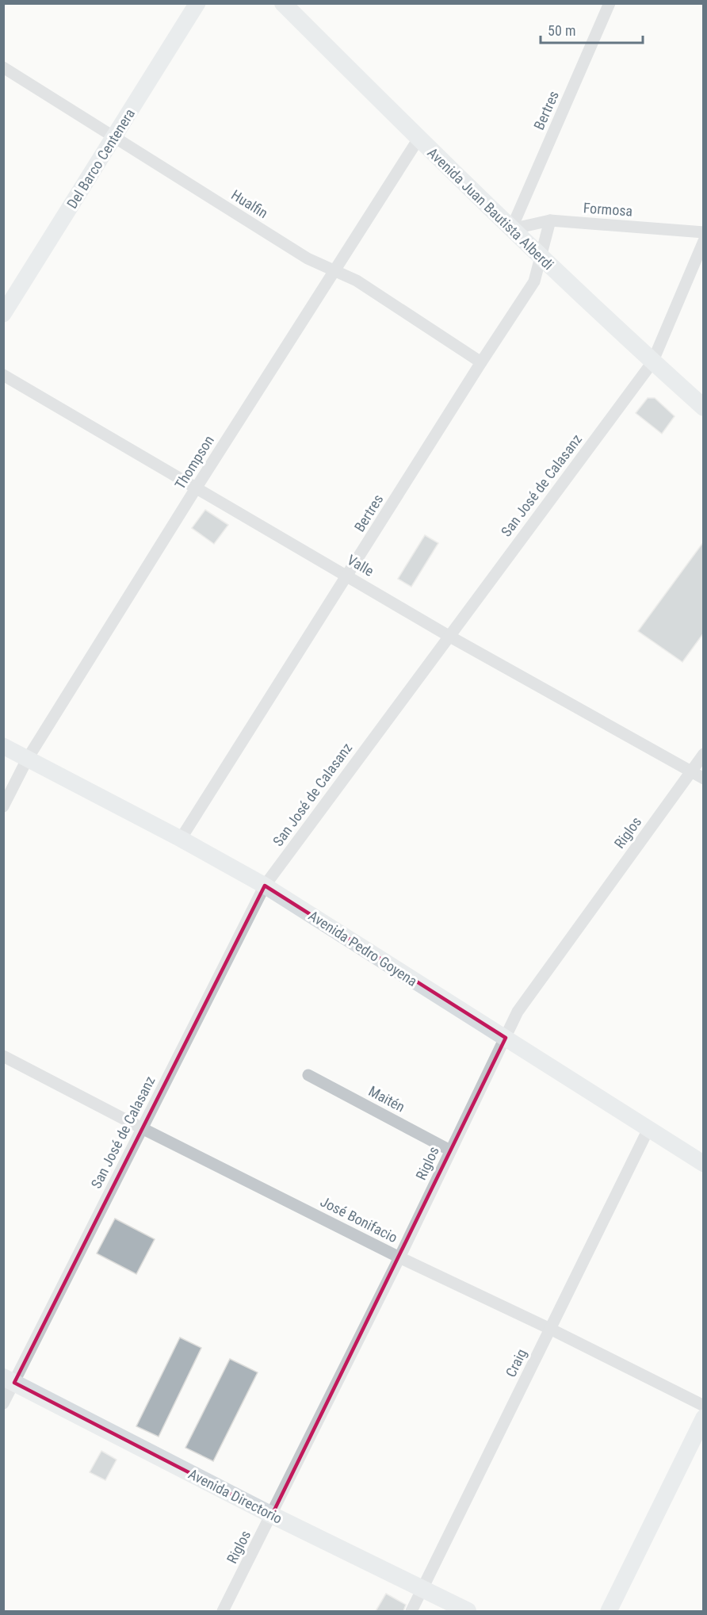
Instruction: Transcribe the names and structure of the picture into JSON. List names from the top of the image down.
{
  "streets": {
    "main road": [
      "Del Barco Centenera",
      "Avenida Juan Bautista Alberdi",
      "Avenida Pedro Goyena",
      "Avenida Directorio"
    ],
    "street": [
      "Bertres",
      "Hualfin",
      "Formosa",
      "Thompson",
      "San José de Calasanz",
      "Valle",
      "Riglos",
      "Maitén",
      "José Bonifacio",
      "Craig"
    ]
  },
  "crossings": [
    ["Bertres", "Hualfin"],
    ["Bertres", "Avenida Juan Bautista Alberdi"],
    ["Bertres", "Formosa"],
    ["Bertres", "Valle"],
    ["Bertres", "Avenida Pedro Goyena"],
    ["Del Barco Centenera", "Hualfin"],
    ["Hualfin", "Thompson"],
    ["Avenida Juan Bautista Alberdi", "Formosa"],
    ["Avenida Juan Bautista Alberdi", "Thompson"],
    ["Avenida Juan Bautista Alberdi", "San José de Calasanz"],
    ["Thompson", "Valle"],
    ["Thompson", "Avenida Pedro Goyena"],
    ["San José de Calasanz", "Valle"],
    ["San José de Calasanz", "Avenida Pedro Goyena"],
    ["San José de Calasanz", "José Bonifacio"],
    ["San José de Calasanz", "Avenida Directorio"],
    ["Valle", "Riglos"],
    ["Riglos", "Avenida Pedro Goyena"],
    ["Riglos", "Maitén"],
    ["Riglos", "José Bonifacio"],
    ["Riglos", "Avenida Directorio"],
    ["Avenida Pedro Goyena", "Craig"],
    ["José Bonifacio", "Craig"],
    ["Craig", "Avenida Directorio"]
  ],
  "scale_bar": "50 m"
}
